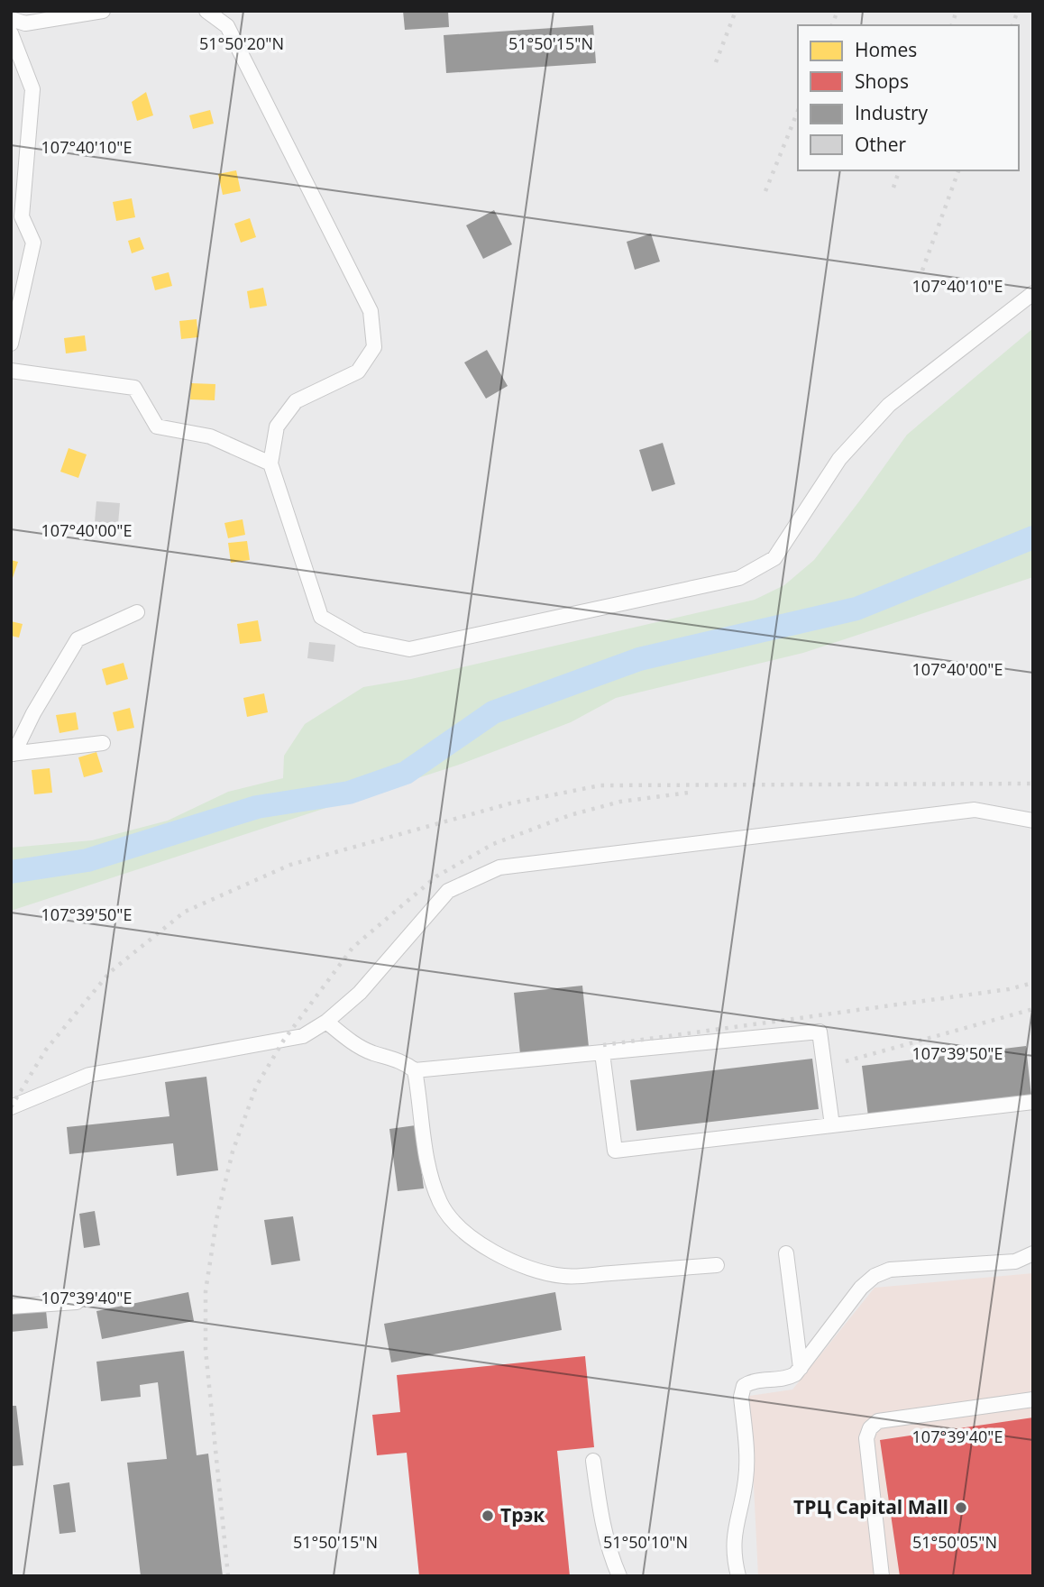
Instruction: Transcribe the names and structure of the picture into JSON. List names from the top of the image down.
{
  "places": ["ТРЦ Capital Mall", "Трэк"],
  "legend": [
    "Homes",
    "Shops",
    "Industry",
    "Other"
  ],
  "coordinates": [
    "51°50'20\"N",
    "51°50'15\"N",
    "107°40'10\"E",
    "107°40'00\"E",
    "107°39'50\"E",
    "107°39'40\"E",
    "51°50'10\"N",
    "51°50'05\"N"
  ]
}
